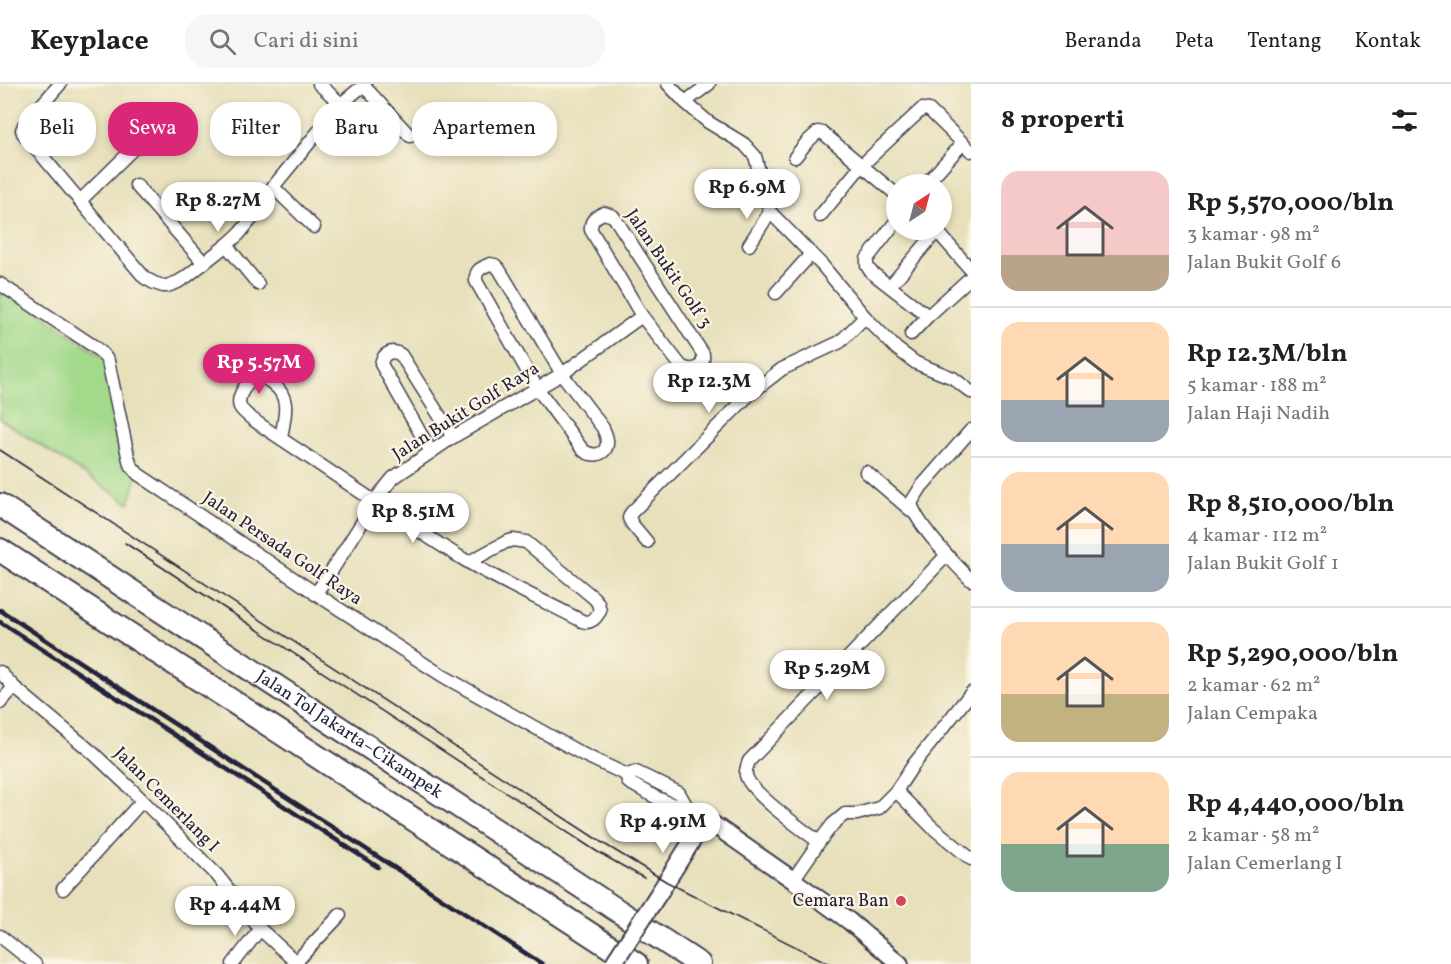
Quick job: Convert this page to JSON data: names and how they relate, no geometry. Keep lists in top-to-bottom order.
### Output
{
  "streets": {
    "highway": ["Jalan Tol Jakarta–Cikampek"],
    "street": [
      "Jalan Bukit Golf 3",
      "Jalan Bukit Golf Raya",
      "Jalan Persada Golf Raya",
      "Jalan Cemerlang I"
    ]
  },
  "crossings": [
    ["Jalan Bukit Golf 3", "Jalan Bukit Golf Raya"],
    ["Jalan Bukit Golf Raya", "Jalan Persada Golf Raya"]
  ],
  "places": ["Cemara Ban"],
  "north": "top right",
  "page": {
    "header": "Keyplace",
    "search": "Cari di sini",
    "nav": [
      "Beranda",
      "Peta",
      "Tentang",
      "Kontak"
    ],
    "heading": "8 properti",
    "chip": [
      "Beli",
      "Sewa",
      "Filter",
      "Baru",
      "Apartemen"
    ],
    "list": [
      {
        "name": "Rp 5,570,000/bln",
        "note": "3 kamar · 98 m² · Jalan Bukit Golf 6"
      },
      {
        "name": "Rp 12.3M/bln",
        "note": "5 kamar · 188 m² · Jalan Haji Nadih"
      },
      {
        "name": "Rp 8,510,000/bln",
        "note": "4 kamar · 112 m² · Jalan Bukit Golf 1"
      },
      {
        "name": "Rp 5,290,000/bln",
        "note": "2 kamar · 62 m² · Jalan Cempaka"
      },
      {
        "name": "Rp 4,440,000/bln",
        "note": "2 kamar · 58 m² · Jalan Cemerlang I"
      }
    ],
    "price": [
      "Rp 6.9M",
      "Rp 8.27M",
      "Rp 5.57M",
      "Rp 12.3M",
      "Rp 8.51M",
      "Rp 5.29M",
      "Rp 4.91M",
      "Rp 4.44M"
    ]
  }
}
